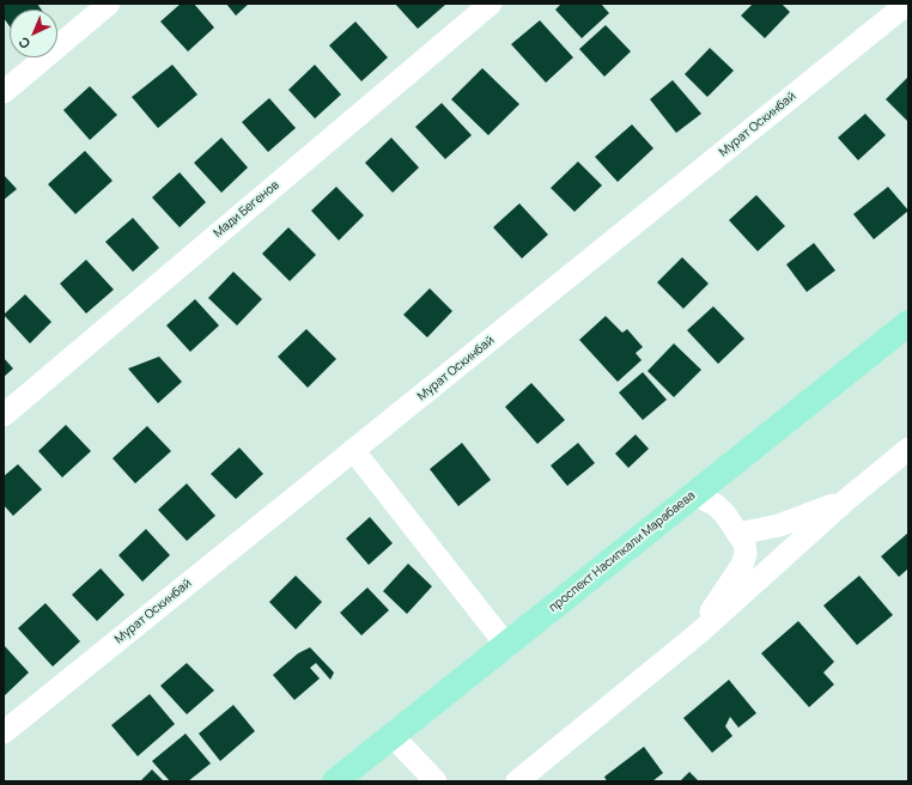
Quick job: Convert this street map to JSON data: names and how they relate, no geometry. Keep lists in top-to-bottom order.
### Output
{
  "streets": {
    "main road": ["проспект Насипкали Марабаева"],
    "street": ["Мурат Оскинбай", "Мади Бегенов"]
  },
  "north": "bottom left"
}
